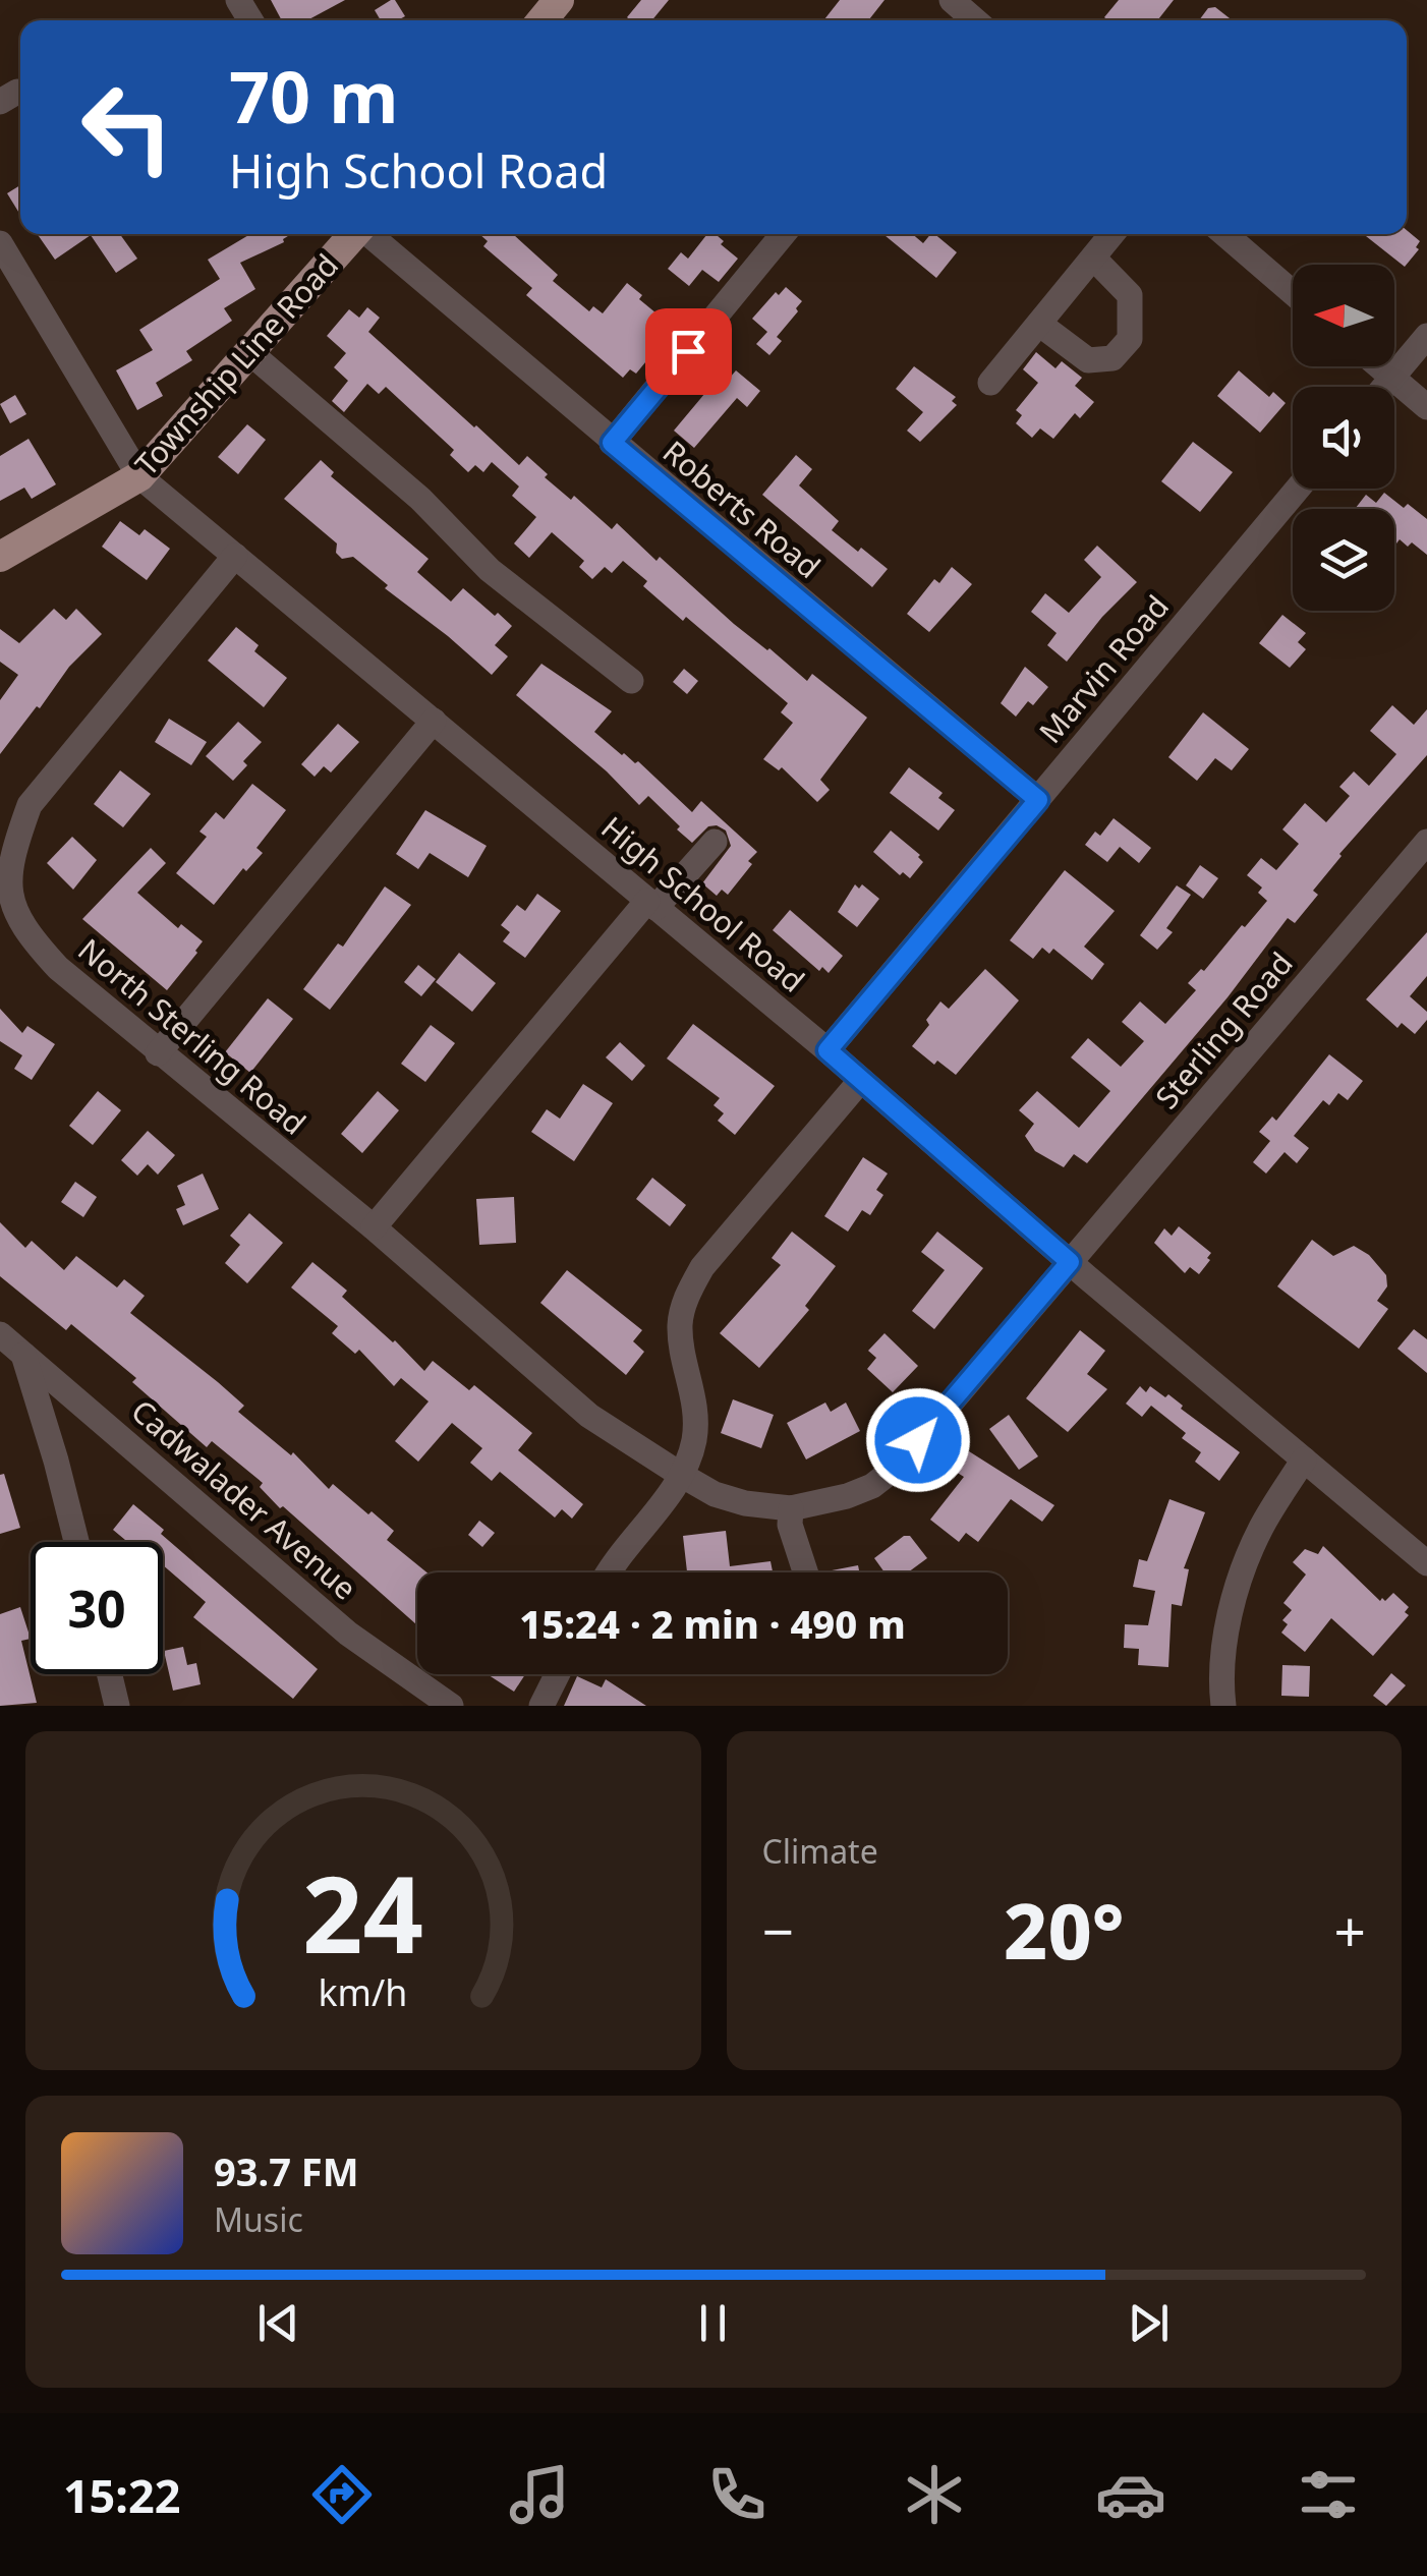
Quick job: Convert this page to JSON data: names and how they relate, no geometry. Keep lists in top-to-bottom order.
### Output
{
  "streets": {
    "main road": ["Township Line Road"],
    "street": [
      "Roberts Road",
      "Marvin Road",
      "High School Road",
      "Sterling Road",
      "North Sterling Road",
      "Cadwalader Avenue"
    ]
  },
  "crossings": [
    ["Township Line Road", "High School Road"],
    ["Roberts Road", "Marvin Road"],
    ["Marvin Road", "High School Road"],
    ["High School Road", "Sterling Road"],
    ["High School Road", "North Sterling Road"],
    ["Sterling Road", "North Sterling Road"]
  ],
  "north": "left",
  "page": {
    "turn": ["70 m", "High School Road"],
    "limit": "30",
    "trip": "15:24 · 2 min · 490 m",
    "tile": "Climate",
    "heat": ["−", "20°", "+"],
    "song": ["93.7 FM", "Music"],
    "tabs": "15:22",
    "gauge": ["24", "km/h"]
  }
}
